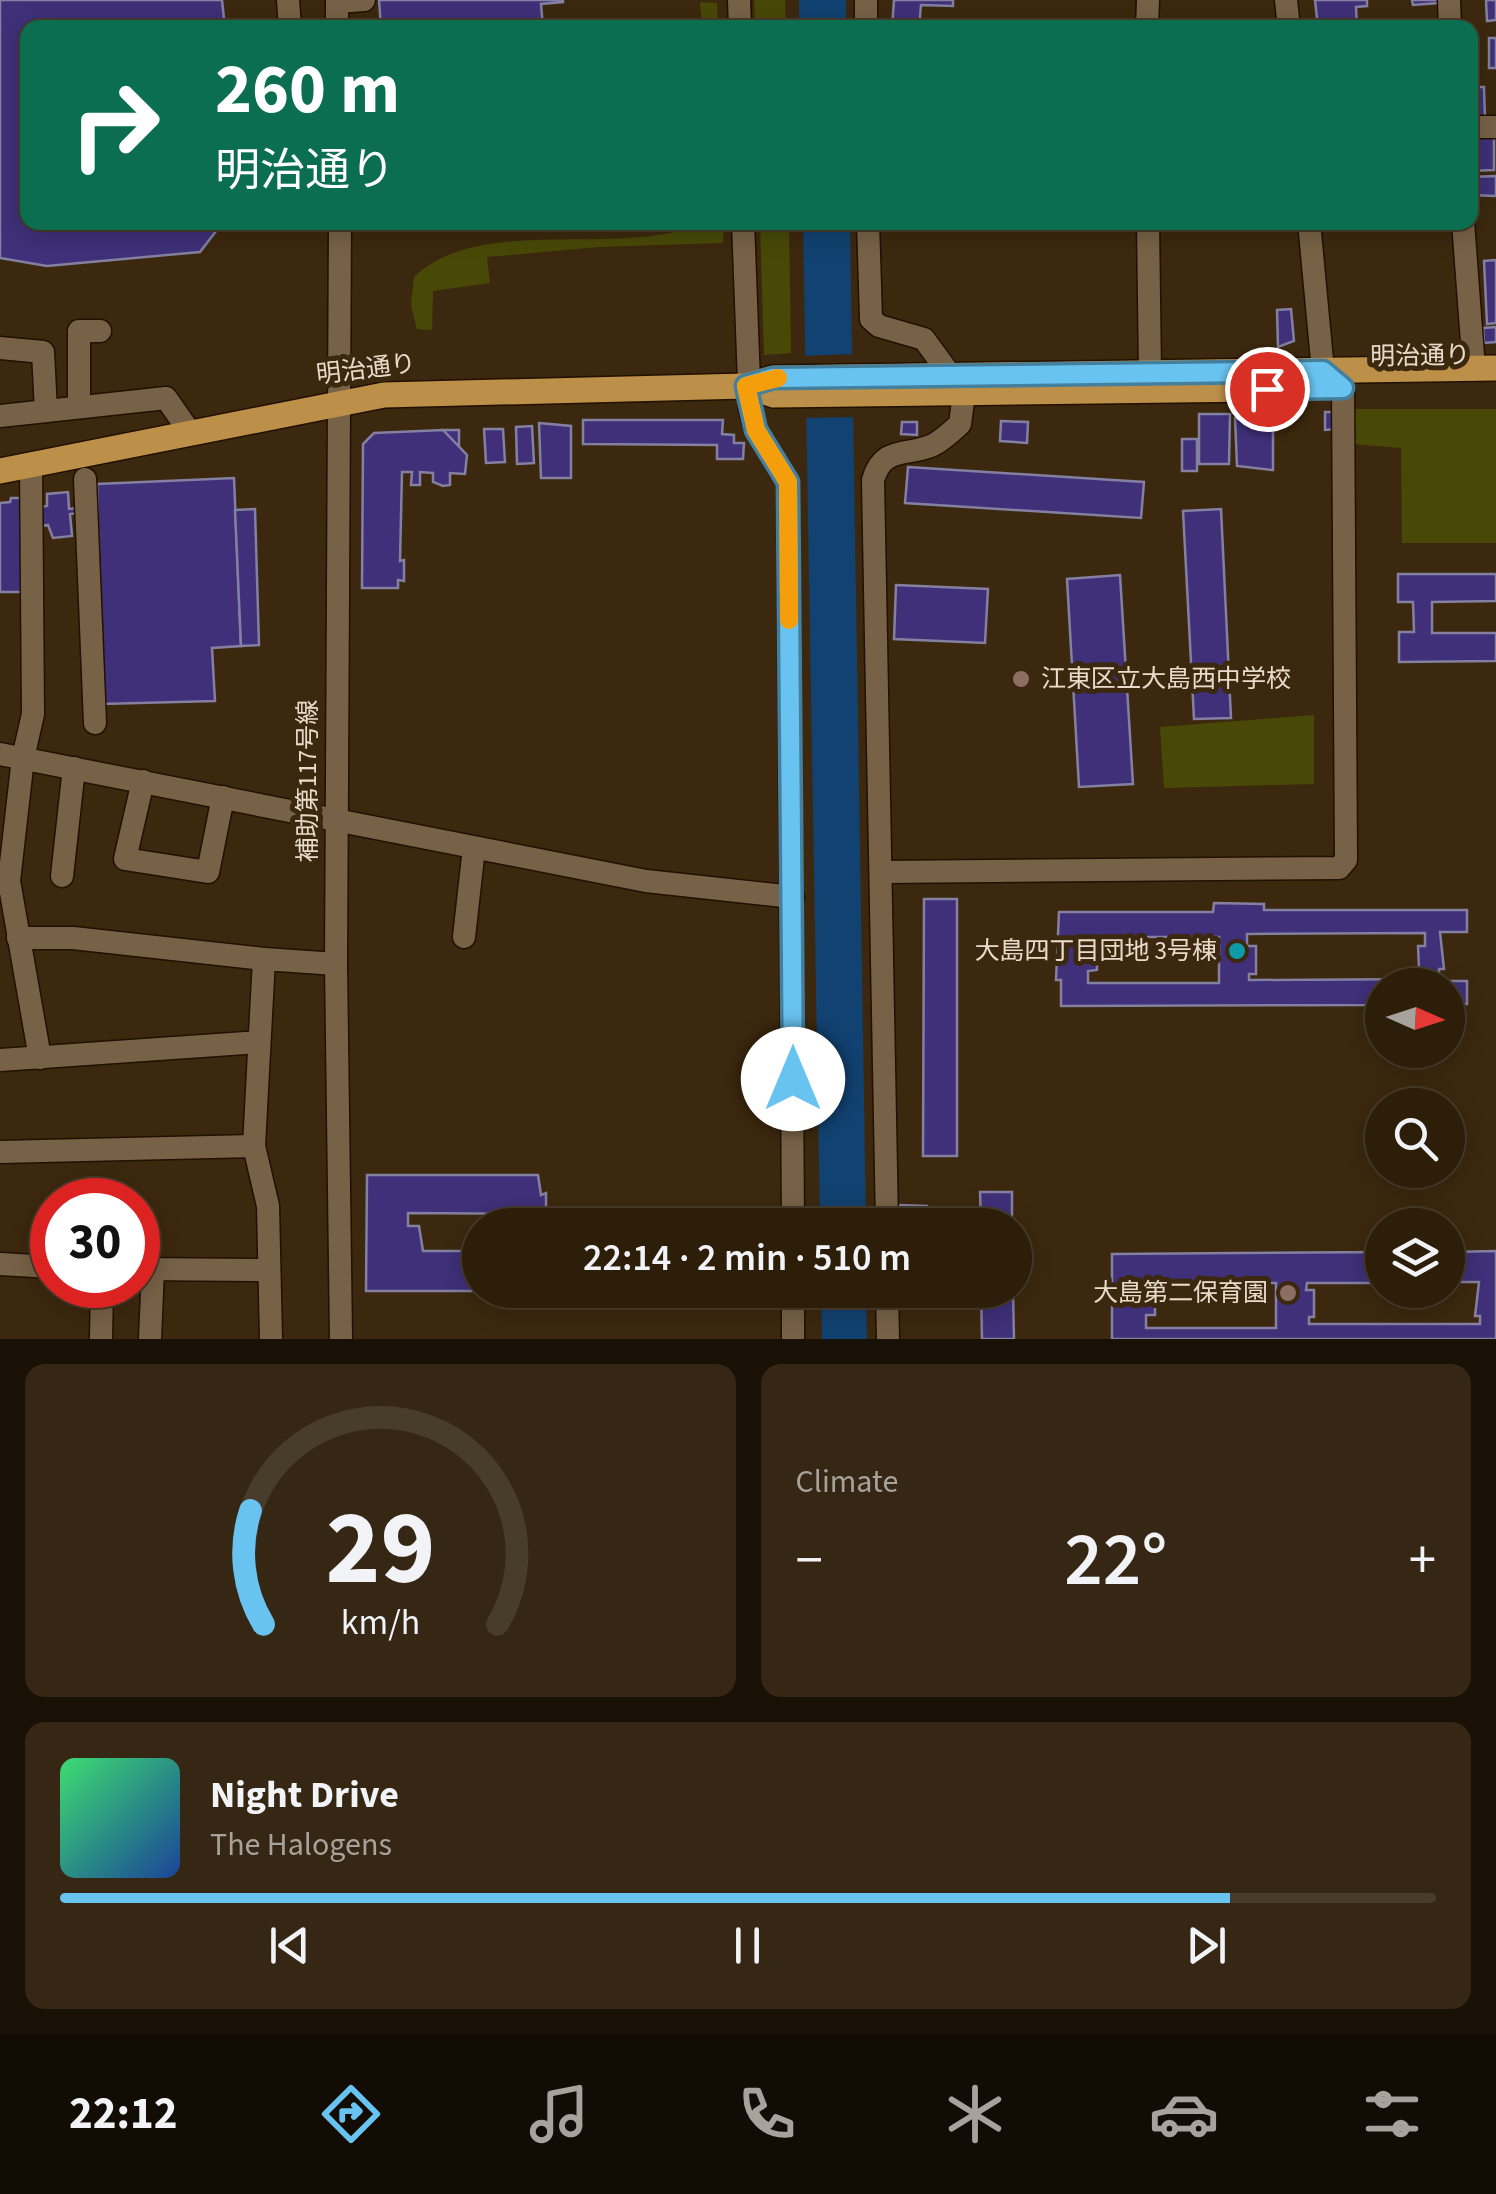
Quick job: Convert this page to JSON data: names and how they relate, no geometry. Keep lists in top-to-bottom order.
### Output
{
  "streets": {
    "main road": ["明治通り"],
    "street": ["補助第117号線"]
  },
  "crossings": [
    ["明治通り", "補助第117号線"]
  ],
  "places": ["江東区立大島西中学校", "大島四丁目団地 3号棟", "大島第二保育園"],
  "north": "right",
  "page": {
    "turn": ["260 m", "明治通り"],
    "limit": "30",
    "trip": "22:14 · 2 min · 510 m",
    "tile": "Climate",
    "heat": ["−", "22°", "+"],
    "song": ["Night Drive", "The Halogens"],
    "tabs": "22:12",
    "gauge": ["29", "km/h"]
  }
}
